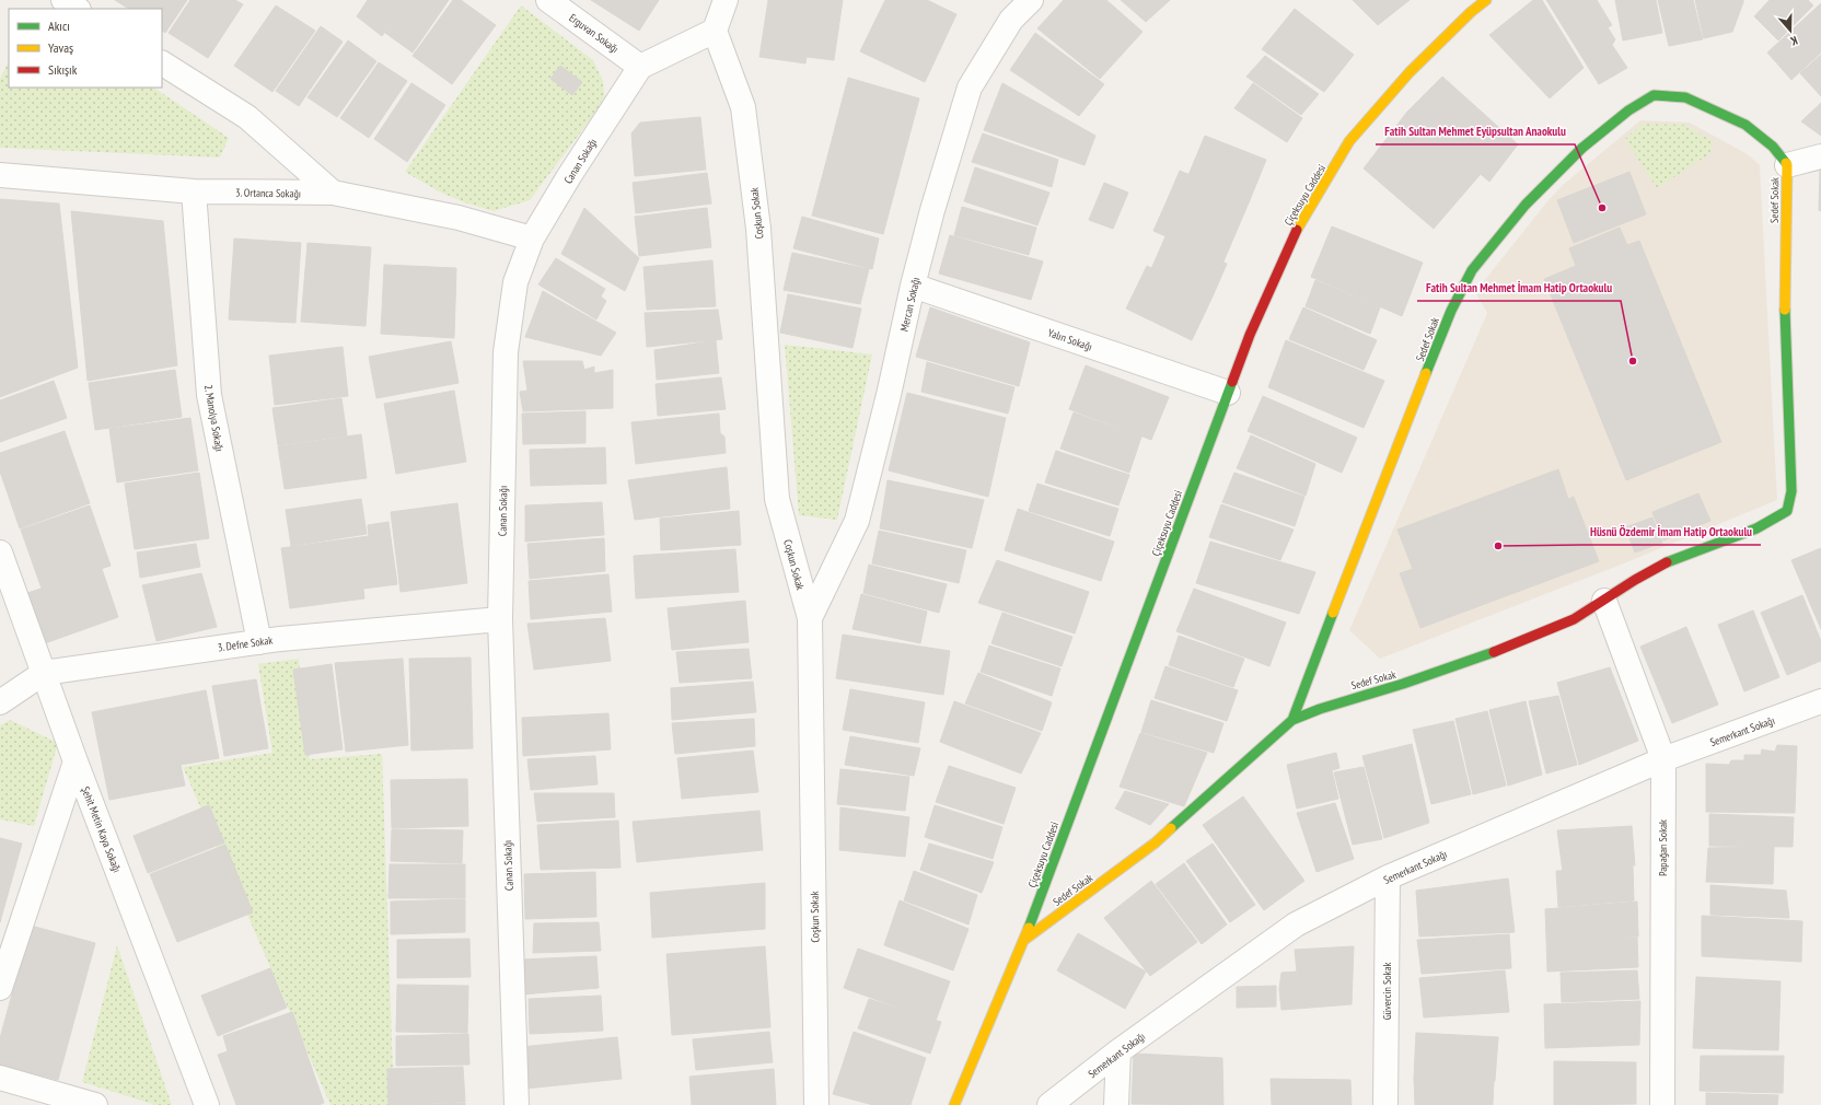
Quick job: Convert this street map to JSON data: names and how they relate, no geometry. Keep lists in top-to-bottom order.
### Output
{
  "streets": {
    "street": [
      "Erguvan Sokağı",
      "Canan Sokağı",
      "3. Ortanca Sokağı",
      "Çiçeksuyu Caddesi",
      "Sedef Sokak",
      "Coşkun Sokak",
      "Mercan Sokağı",
      "Yalın Sokağı",
      "2. Manolya Sokağı",
      "3. Defne Sokak",
      "Semerkant Sokağı",
      "Şehit Metin Kaya Sokağı",
      "Papağan Sokak",
      "Güvercin Sokak"
    ]
  },
  "crossings": [
    ["Erguvan Sokağı", "Canan Sokağı"],
    ["Canan Sokağı", "3. Ortanca Sokağı"],
    ["Canan Sokağı", "3. Defne Sokak"],
    ["3. Ortanca Sokağı", "2. Manolya Sokağı"],
    ["Çiçeksuyu Caddesi", "Sedef Sokak"],
    ["Çiçeksuyu Caddesi", "Yalın Sokağı"],
    ["Sedef Sokak", "Papağan Sokak"],
    ["Coşkun Sokak", "Mercan Sokağı"],
    ["Mercan Sokağı", "Yalın Sokağı"],
    ["2. Manolya Sokağı", "3. Defne Sokak"],
    ["3. Defne Sokak", "Şehit Metin Kaya Sokağı"],
    ["Semerkant Sokağı", "Papağan Sokak"],
    ["Semerkant Sokağı", "Güvercin Sokak"]
  ],
  "places": ["Fatih Sultan Mehmet Eyüpsultan Anaokulu", "Fatih Sultan Mehmet İmam Hatip Ortaokulu", "Hüsnü Özdemir İmam Hatip Ortaokulu"],
  "legend": ["Akıcı", "Yavaş", "Sıkışık"],
  "north": "bottom"
}
